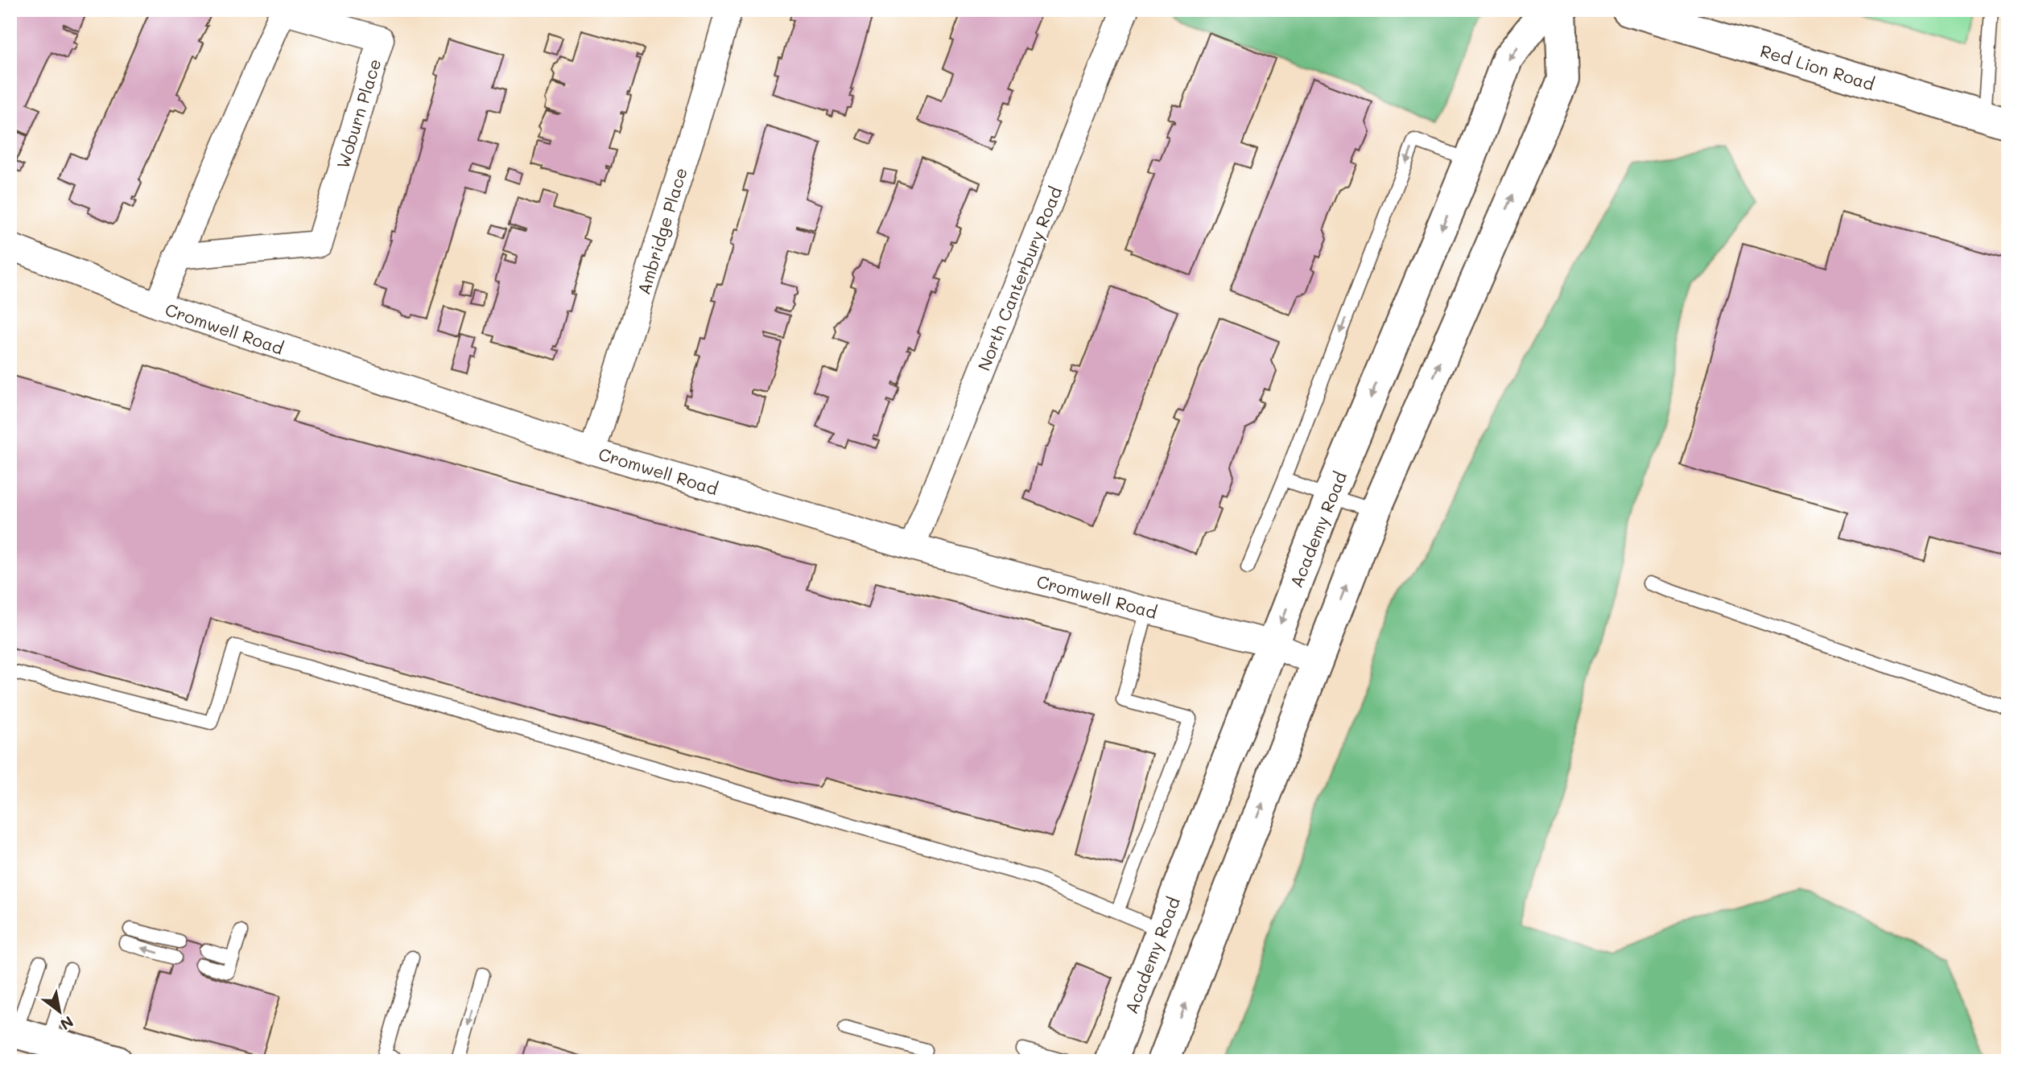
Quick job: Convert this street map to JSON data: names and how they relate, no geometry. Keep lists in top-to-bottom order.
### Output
{
  "streets": {
    "main road": ["Red Lion Road", "Academy Road"],
    "street": [
      "Woburn Place",
      "Ambridge Place",
      "North Canterbury Road",
      "Cromwell Road"
    ]
  },
  "crossings": [
    ["Woburn Place", "Cromwell Road"],
    ["Ambridge Place", "Cromwell Road"],
    ["North Canterbury Road", "Cromwell Road"],
    ["Cromwell Road", "Academy Road"]
  ],
  "north": "bottom right"
}
